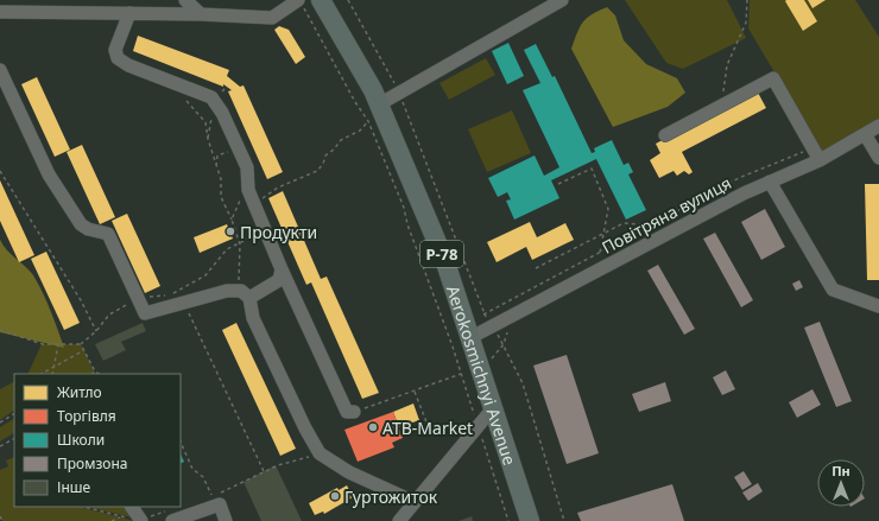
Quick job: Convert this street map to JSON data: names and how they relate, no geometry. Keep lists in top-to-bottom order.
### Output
{
  "streets": {
    "highway": ["Р-78", "Aerokosmichnyi Avenue"],
    "street": ["Повітряна вулиця"]
  },
  "crossings": [
    ["Повітряна вулиця", "Aerokosmichnyi Avenue"]
  ],
  "places": ["Продукти", "ATB-Market", "Гуртожиток"],
  "legend": [
    "Житло",
    "Торгівля",
    "Школи",
    "Промзона",
    "Інше"
  ],
  "north": "top"
}
